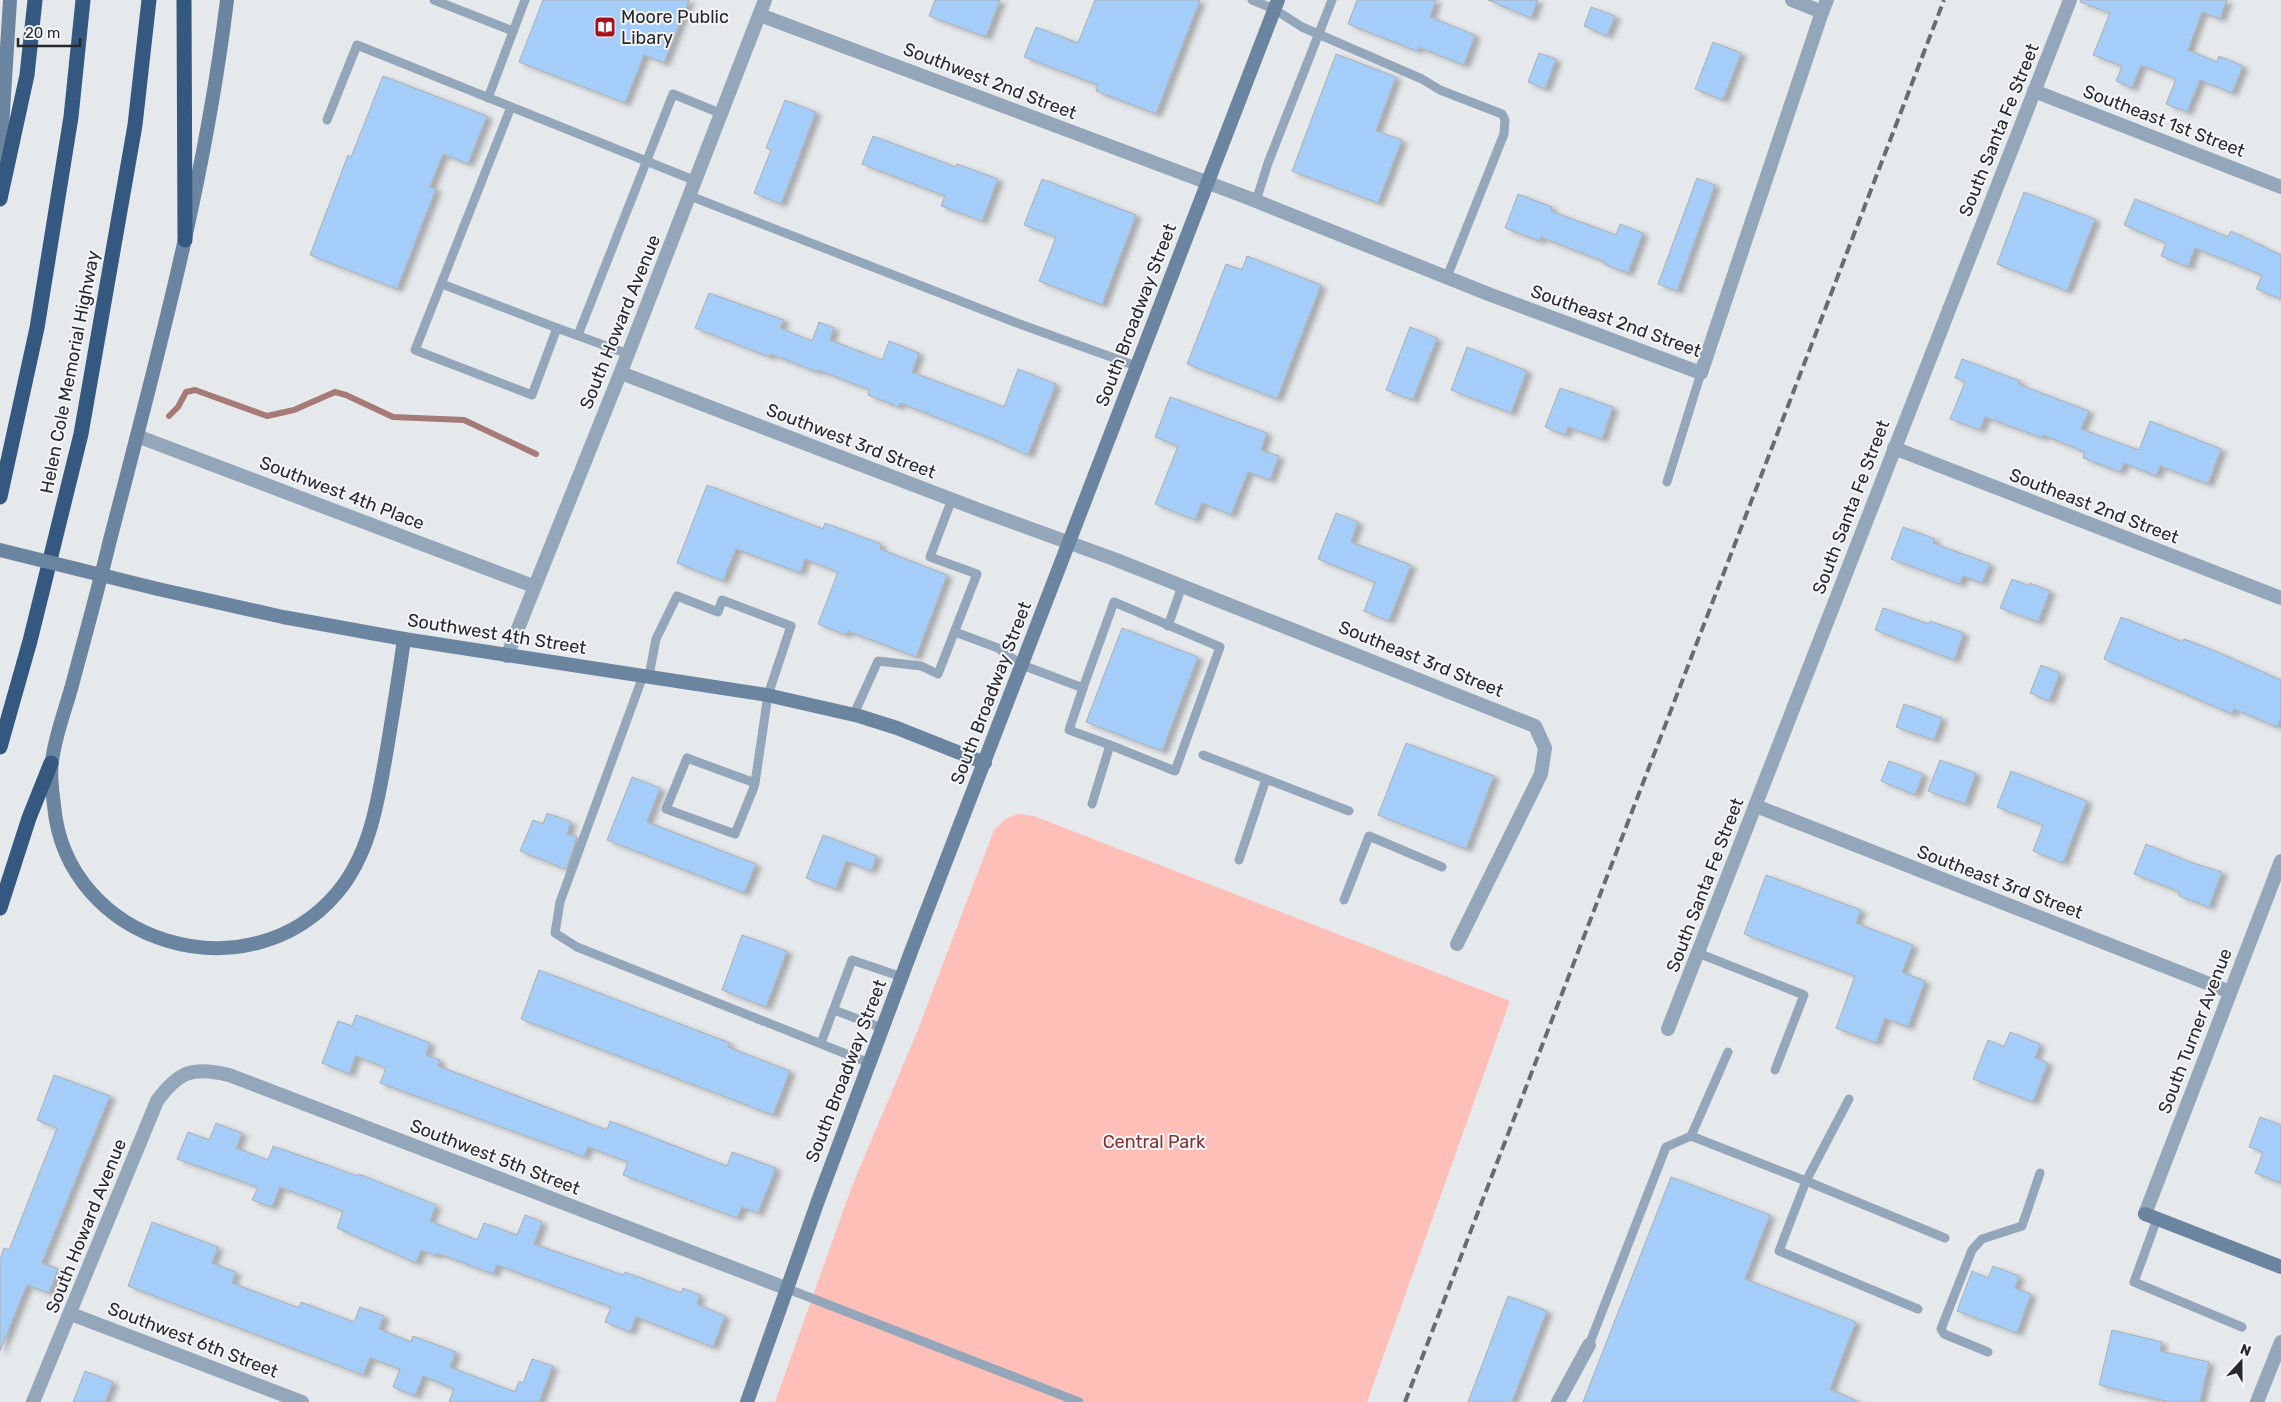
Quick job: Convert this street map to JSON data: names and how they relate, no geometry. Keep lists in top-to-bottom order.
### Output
{
  "streets": {
    "highway": ["Helen Cole Memorial Highway"],
    "main road": ["South Broadway Street", "Southwest 4th Street"],
    "street": [
      "Southwest 2nd Street",
      "Southeast 1st Street",
      "South Santa Fe Street",
      "Southeast 2nd Street",
      "South Howard Avenue",
      "Southwest 3rd Street",
      "Southwest 4th Place",
      "Southeast 3rd Street",
      "South Turner Avenue",
      "Southwest 5th Street",
      "Southwest 6th Street"
    ]
  },
  "crossings": [
    ["Southwest 2nd Street", "South Broadway Street"],
    ["Southwest 2nd Street", "Southeast 2nd Street"],
    ["Southwest 2nd Street", "South Howard Avenue"],
    ["Southeast 1st Street", "South Santa Fe Street"],
    ["South Santa Fe Street", "Southeast 2nd Street"],
    ["South Santa Fe Street", "Southeast 3rd Street"],
    ["South Broadway Street", "Southeast 2nd Street"],
    ["South Broadway Street", "Southwest 3rd Street"],
    ["South Broadway Street", "Southwest 4th Street"],
    ["South Broadway Street", "Southeast 3rd Street"],
    ["South Broadway Street", "Southwest 5th Street"],
    ["South Howard Avenue", "Southwest 3rd Street"],
    ["South Howard Avenue", "Southwest 4th Place"],
    ["South Howard Avenue", "Southwest 4th Street"],
    ["South Howard Avenue", "Southwest 5th Street"],
    ["South Howard Avenue", "Southwest 6th Street"],
    ["Southwest 3rd Street", "Southeast 3rd Street"],
    ["Southeast 3rd Street", "South Turner Avenue"]
  ],
  "parks": ["Central Park"],
  "places": {
    "library": ["Moore Public Libary"]
  },
  "scale_bar": "20 m",
  "north": "top"
}
